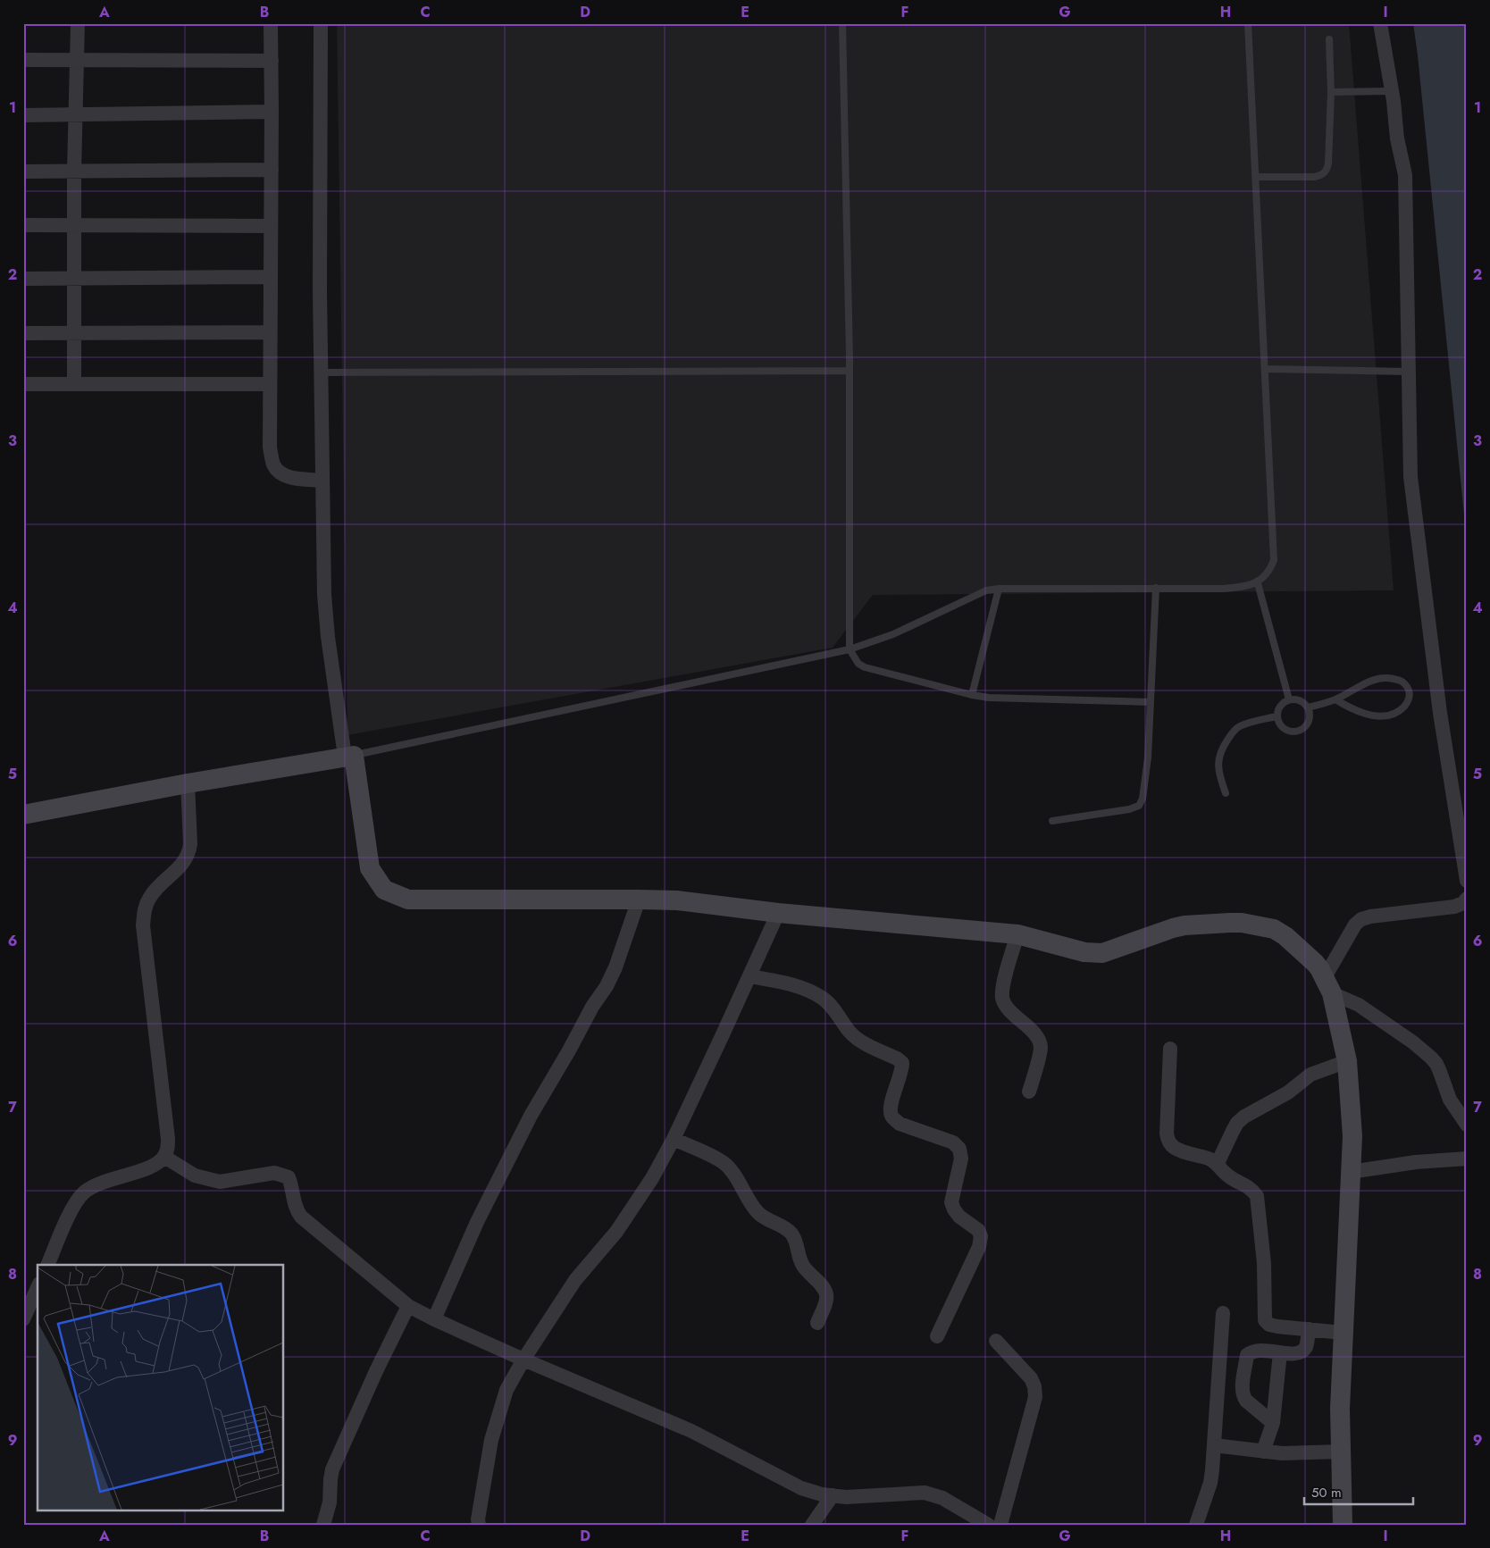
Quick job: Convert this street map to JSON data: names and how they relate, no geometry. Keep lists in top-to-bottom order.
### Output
{
  "scale_bar": "50 m",
  "grid": {
    "columns": [
      "A",
      "B",
      "C",
      "D",
      "E",
      "F",
      "G",
      "H",
      "I"
    ],
    "rows": [
      "1",
      "2",
      "3",
      "4",
      "5",
      "6",
      "7",
      "8",
      "9"
    ]
  }
}
